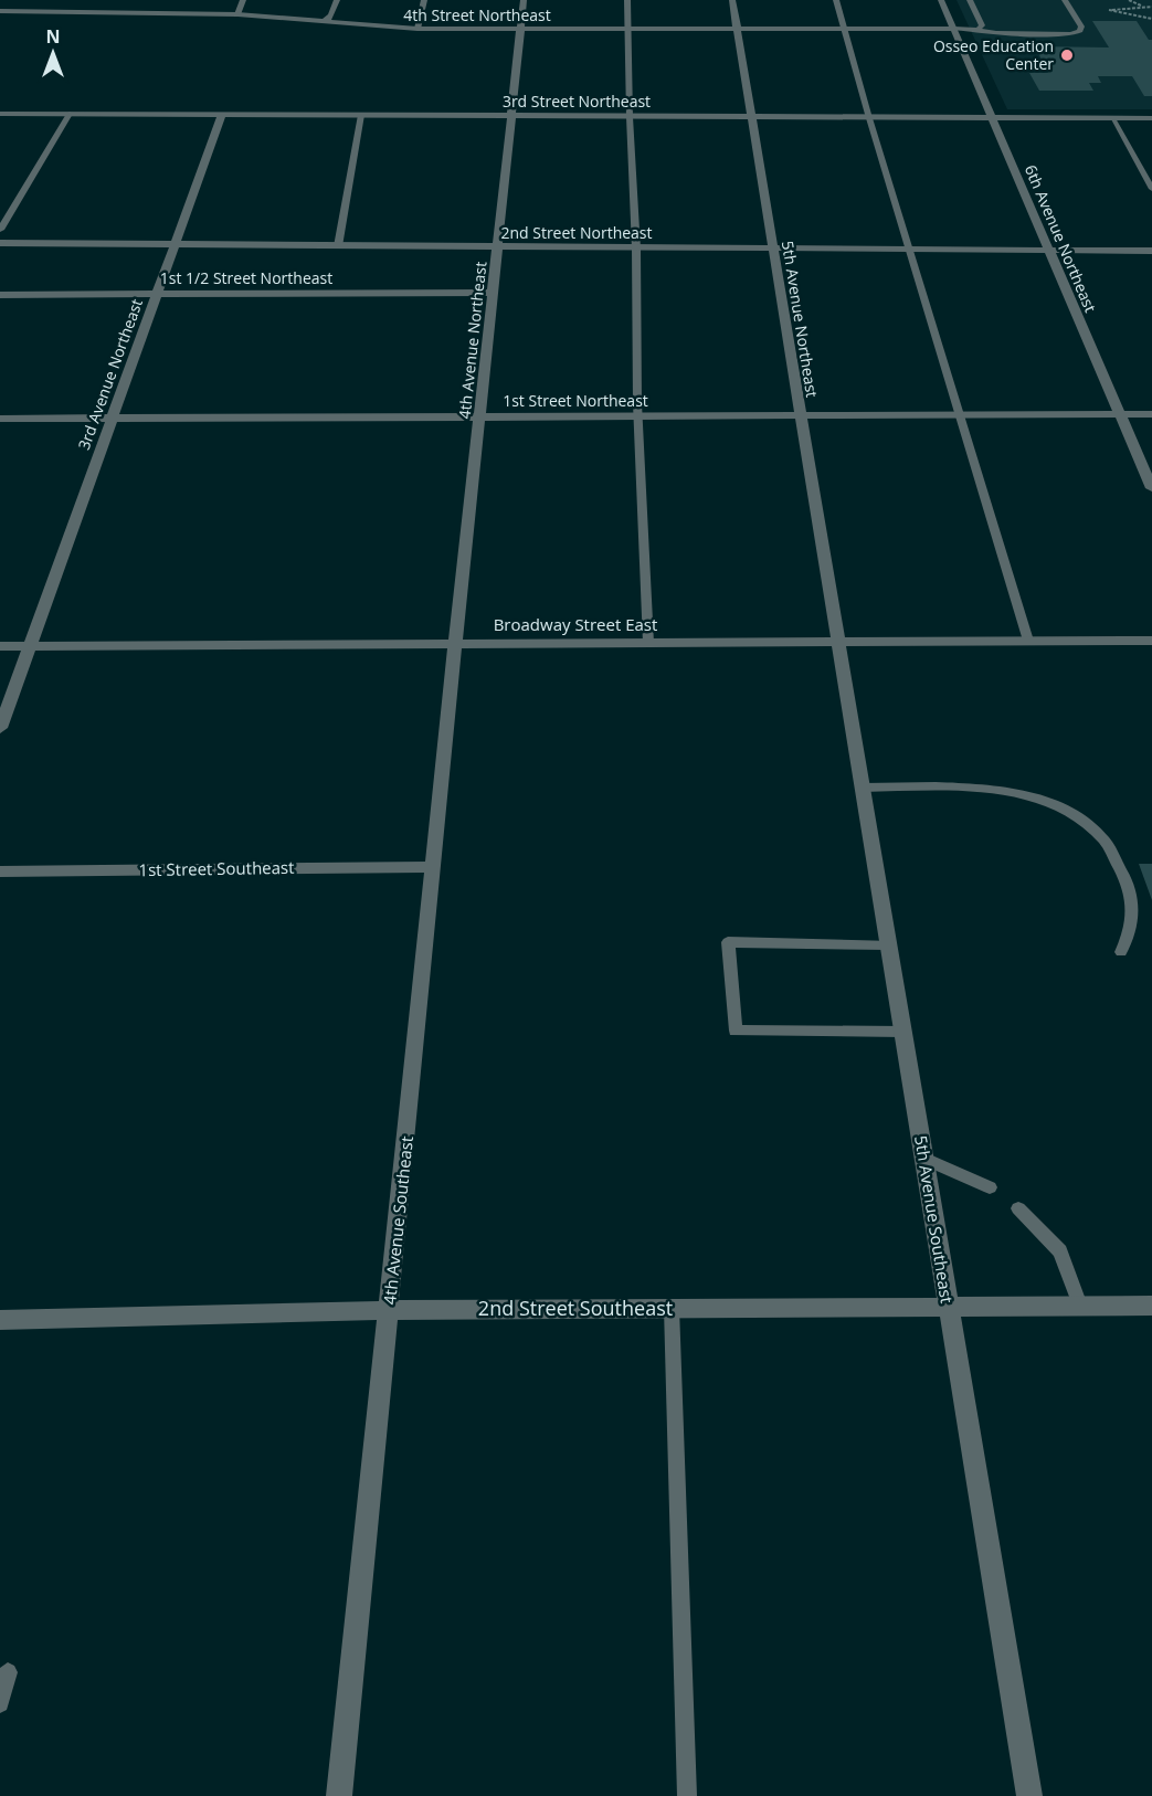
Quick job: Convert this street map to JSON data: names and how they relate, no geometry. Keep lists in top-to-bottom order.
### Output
{
  "streets": {
    "street": [
      "4th Street Northeast",
      "3rd Street Northeast",
      "2nd Street Northeast",
      "6th Avenue Northeast",
      "1st 1/2 Street Northeast",
      "5th Avenue Northeast",
      "4th Avenue Northeast",
      "3rd Avenue Northeast",
      "1st Street Northeast",
      "Broadway Street East",
      "1st Street Southeast",
      "5th Avenue Southeast",
      "4th Avenue Southeast",
      "2nd Street Southeast"
    ]
  },
  "crossings": [
    ["4th Street Northeast", "6th Avenue Northeast"],
    ["4th Street Northeast", "5th Avenue Northeast"],
    ["4th Street Northeast", "4th Avenue Northeast"],
    ["3rd Street Northeast", "6th Avenue Northeast"],
    ["3rd Street Northeast", "5th Avenue Northeast"],
    ["3rd Street Northeast", "4th Avenue Northeast"],
    ["3rd Street Northeast", "3rd Avenue Northeast"],
    ["2nd Street Northeast", "6th Avenue Northeast"],
    ["2nd Street Northeast", "5th Avenue Northeast"],
    ["2nd Street Northeast", "4th Avenue Northeast"],
    ["2nd Street Northeast", "3rd Avenue Northeast"],
    ["6th Avenue Northeast", "1st Street Northeast"],
    ["1st 1/2 Street Northeast", "4th Avenue Northeast"],
    ["1st 1/2 Street Northeast", "3rd Avenue Northeast"],
    ["5th Avenue Northeast", "1st Street Northeast"],
    ["5th Avenue Northeast", "Broadway Street East"],
    ["5th Avenue Northeast", "5th Avenue Southeast"],
    ["4th Avenue Northeast", "1st Street Northeast"],
    ["4th Avenue Northeast", "Broadway Street East"],
    ["4th Avenue Northeast", "4th Avenue Southeast"],
    ["3rd Avenue Northeast", "1st Street Northeast"],
    ["3rd Avenue Northeast", "Broadway Street East"],
    ["Broadway Street East", "5th Avenue Southeast"],
    ["Broadway Street East", "4th Avenue Southeast"],
    ["1st Street Southeast", "4th Avenue Southeast"],
    ["5th Avenue Southeast", "2nd Street Southeast"],
    ["4th Avenue Southeast", "2nd Street Southeast"]
  ],
  "places": ["Osseo Education Center"],
  "north": "top"
}
